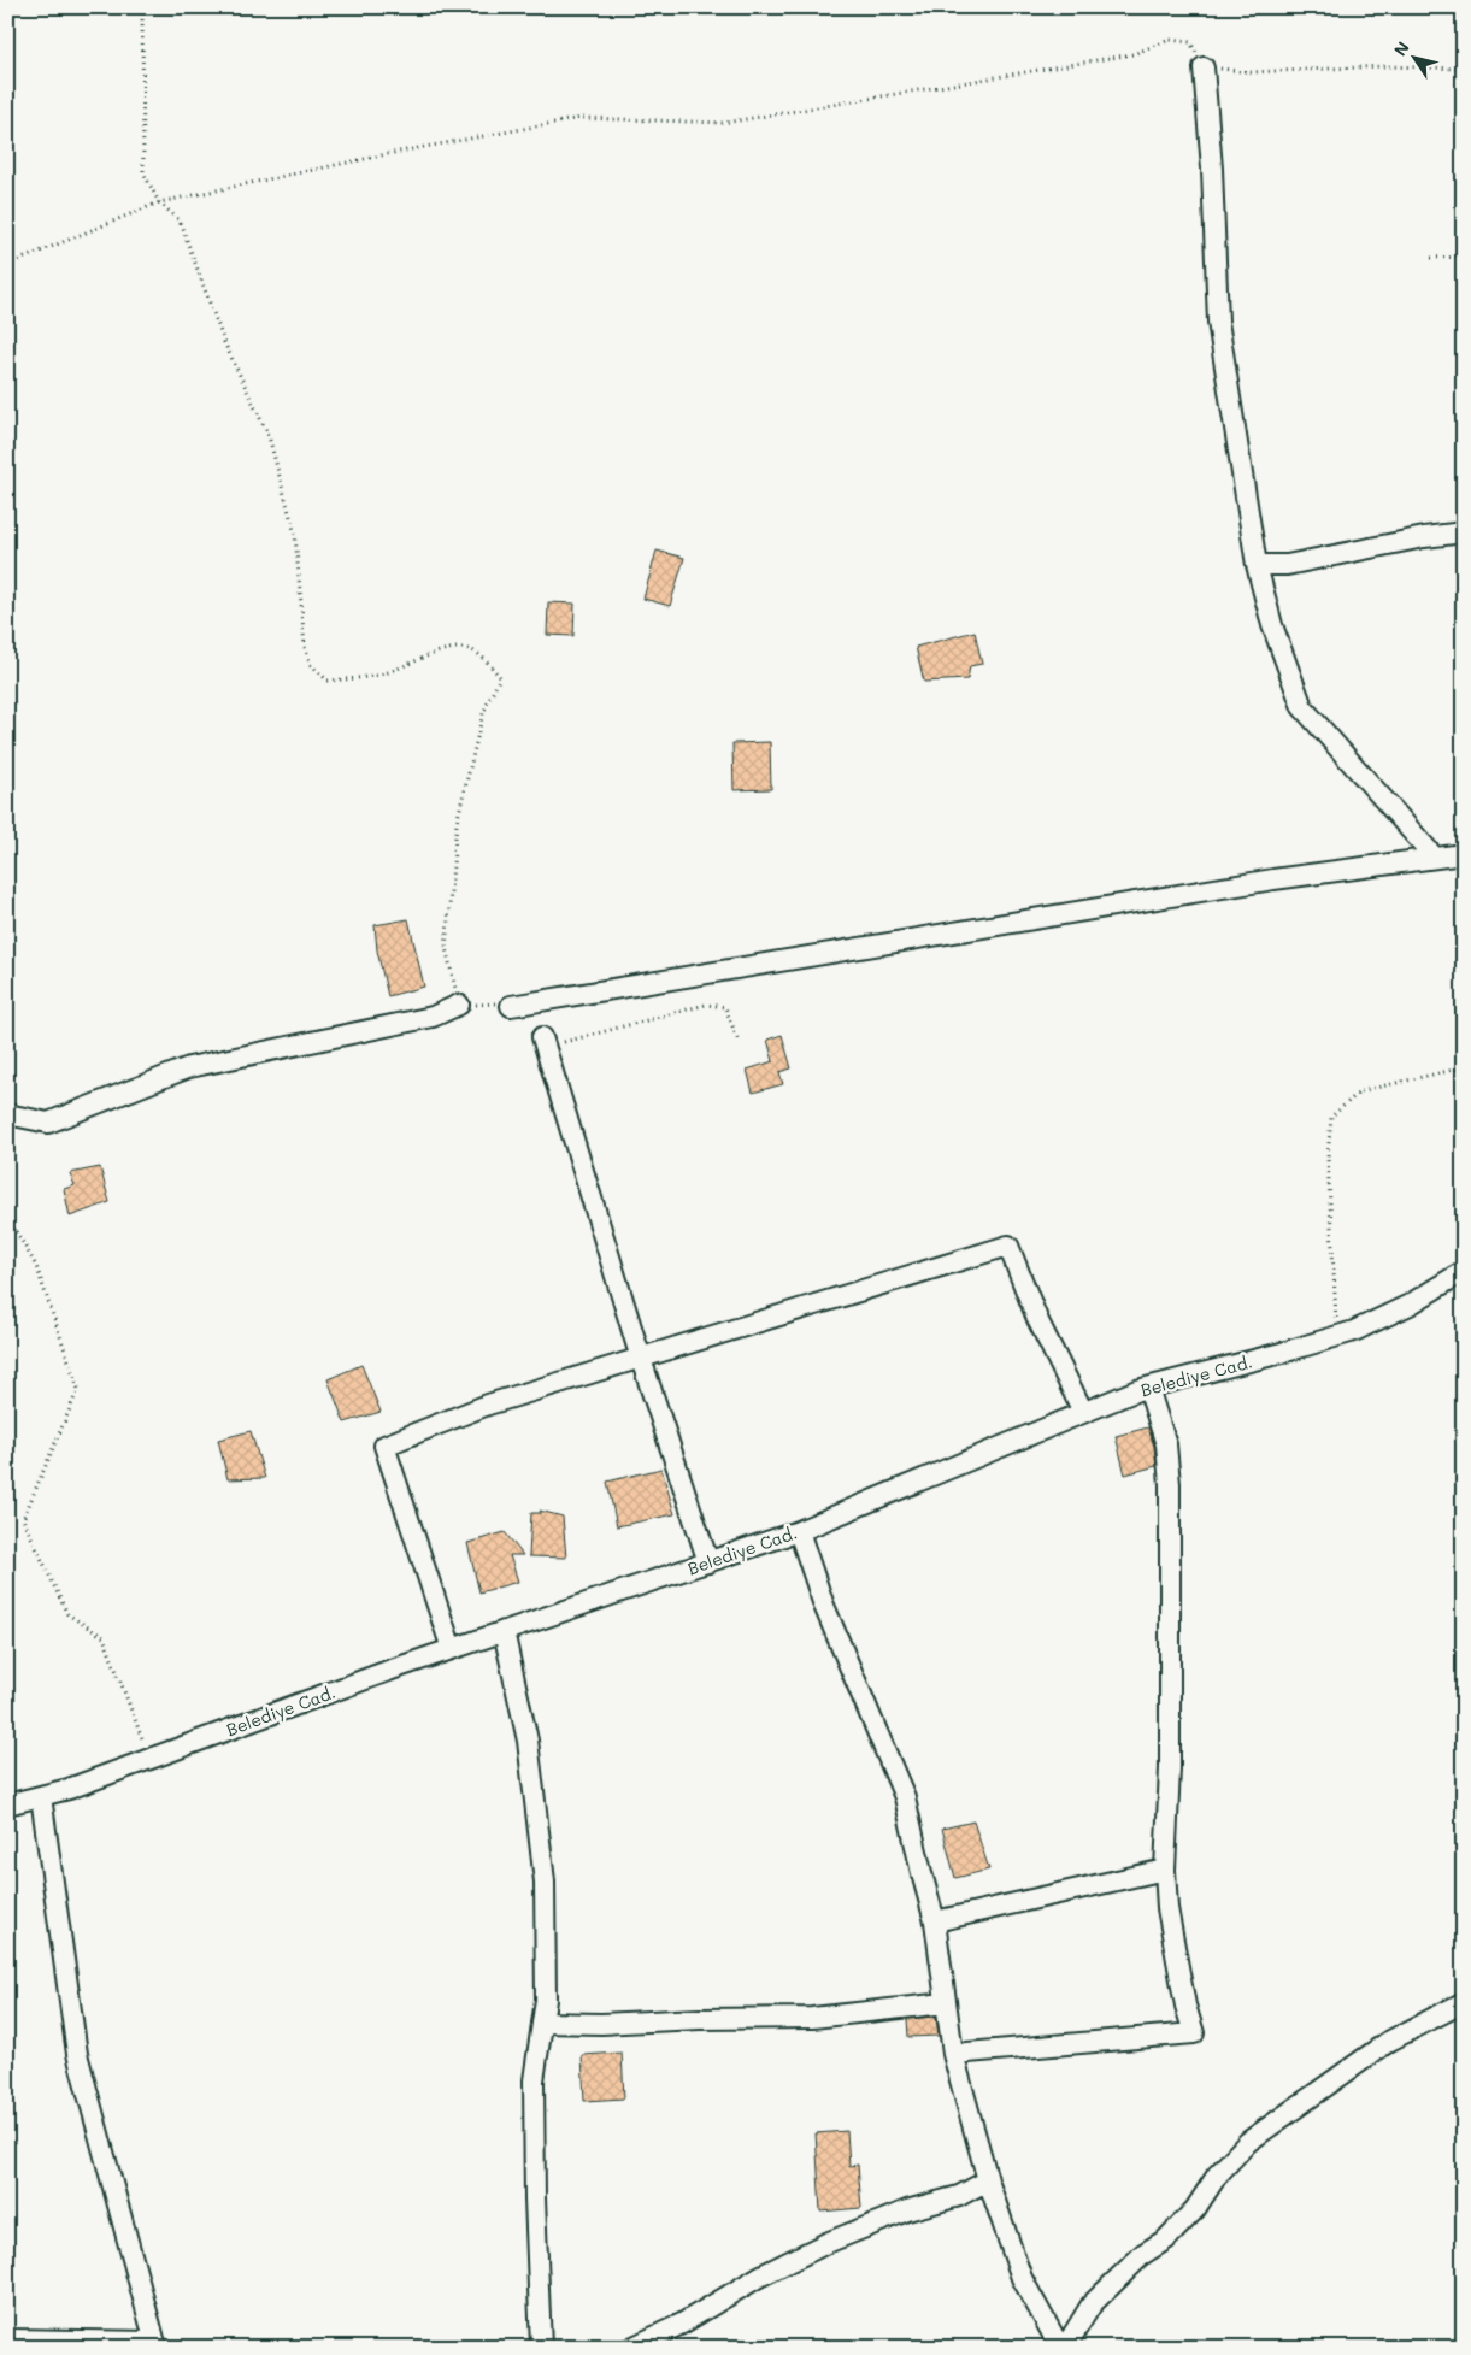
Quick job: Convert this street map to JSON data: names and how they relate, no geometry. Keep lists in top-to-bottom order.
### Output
{
  "streets": {
    "street": ["Belediye Cad."]
  },
  "north": "top left"
}
